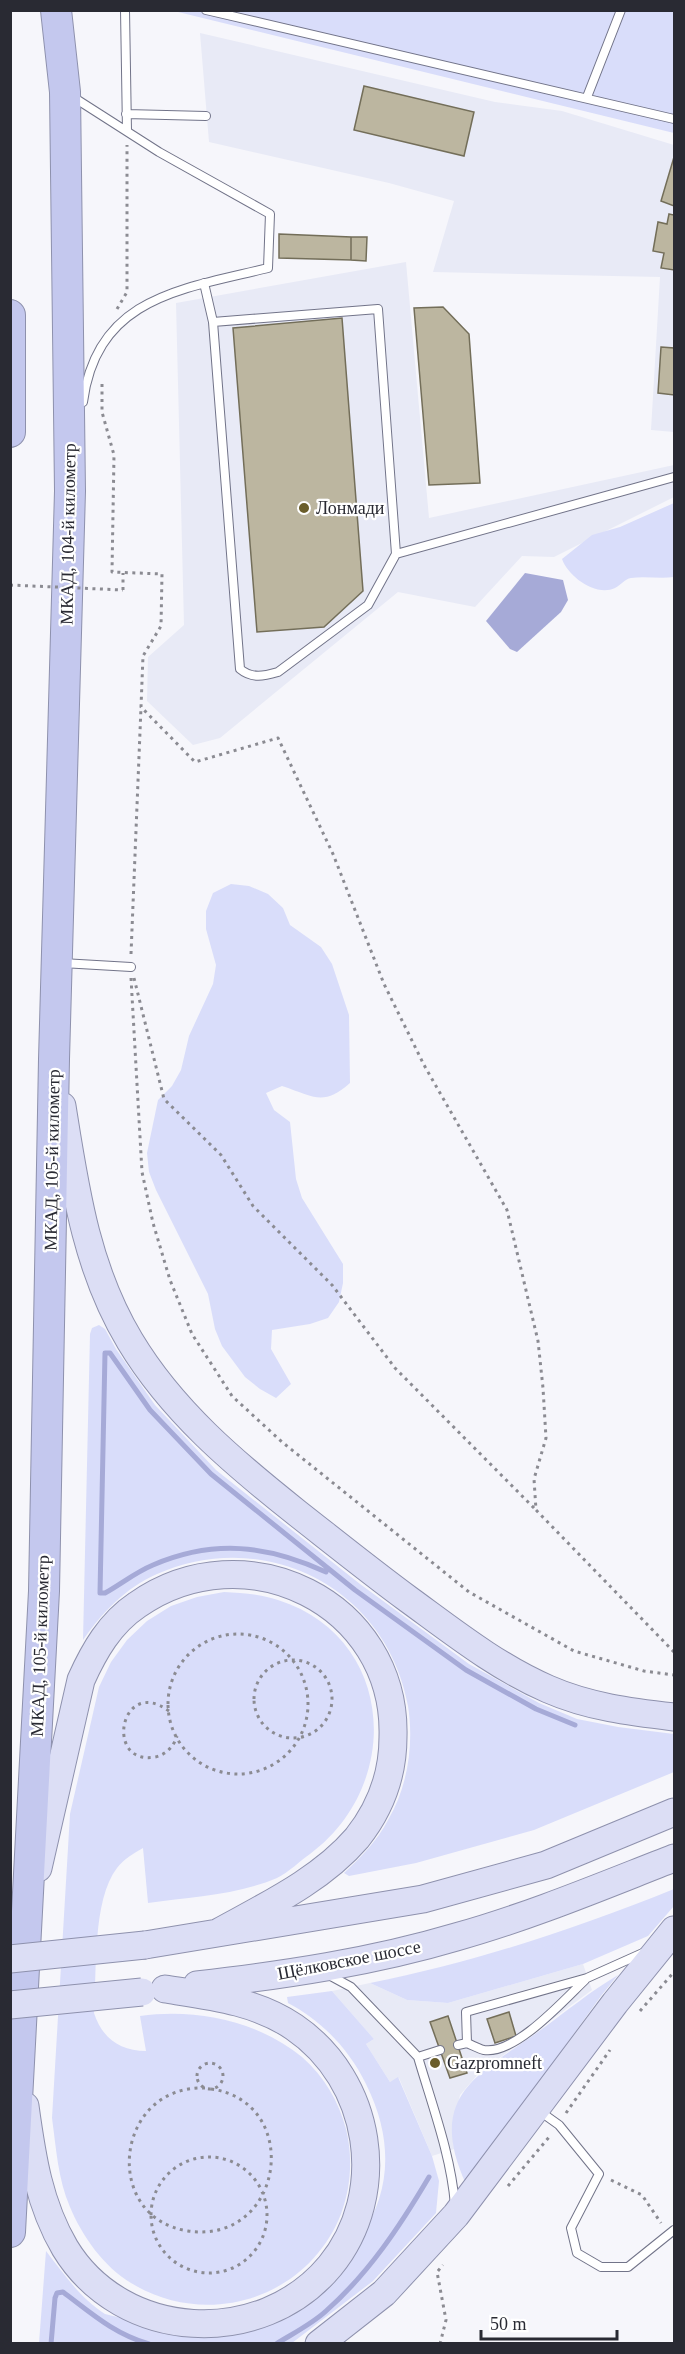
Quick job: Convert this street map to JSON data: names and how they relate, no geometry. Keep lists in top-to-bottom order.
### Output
{
  "streets": {
    "highway": ["МКАД, 104-й километр", "МКАД, 105-й километр"],
    "main road": ["Щёлковское шоссе"]
  },
  "crossings": [
    ["МКАД, 104-й километр", "МКАД, 105-й километр"]
  ],
  "places": ["Лонмади", "Gazpromneft"],
  "scale_bar": "50 m"
}
